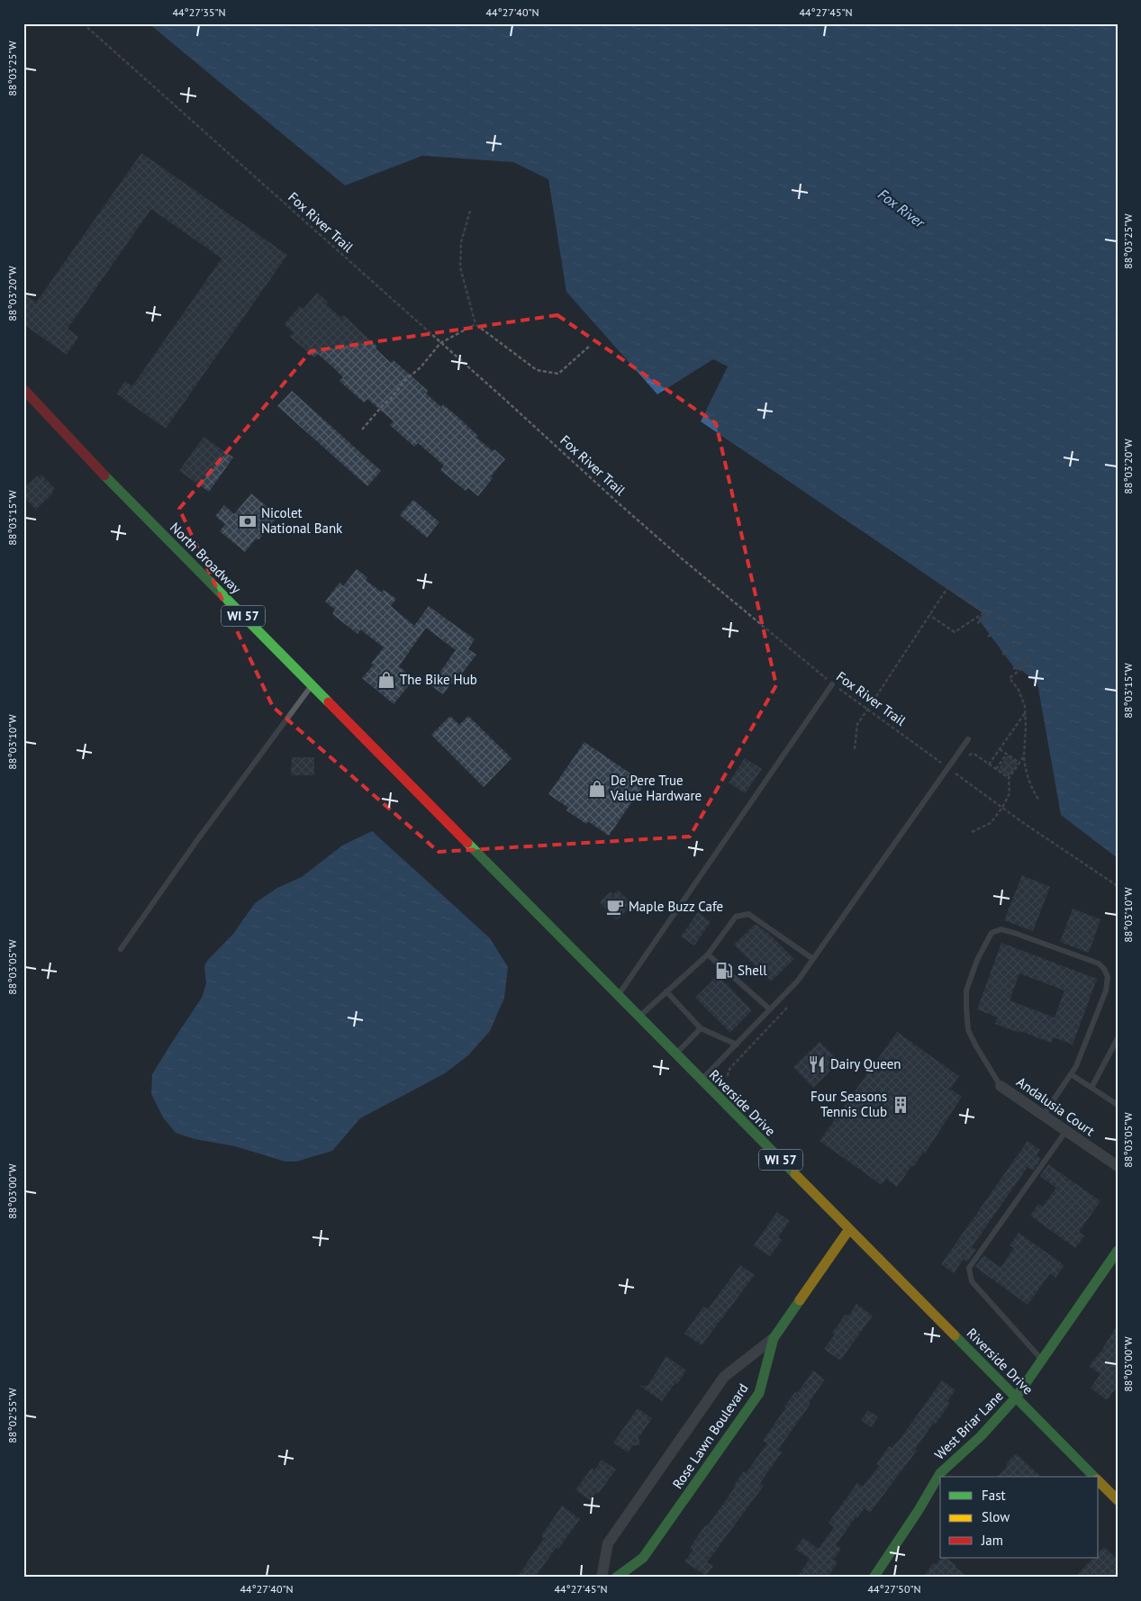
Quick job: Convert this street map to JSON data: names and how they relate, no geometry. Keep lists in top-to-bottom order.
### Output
{
  "streets": {
    "main road": [
      "North Broadway",
      "WI 57",
      "Riverside Drive",
      "West Briar Lane",
      "Rose Lawn Boulevard"
    ],
    "street": ["Andalusia Court"],
    "path": ["Fox River Trail"]
  },
  "crossings": [
    ["North Broadway", "Riverside Drive"],
    ["Riverside Drive", "West Briar Lane"],
    ["Riverside Drive", "Rose Lawn Boulevard"]
  ],
  "water": ["Fox River"],
  "places": {
    "bank": ["Nicolet National Bank"],
    "shop": ["The Bike Hub", "De Pere True Value Hardware"],
    "cafe": ["Maple Buzz Cafe"],
    "fuel station": ["Shell"],
    "restaurant": ["Dairy Queen"],
    "building": ["Four Seasons Tennis Club"]
  },
  "legend": ["Fast", "Slow", "Jam"],
  "coordinates": [
    "44°27'35\"N",
    "44°27'40\"N",
    "44°27'45\"N",
    "88°03'25\"W",
    "88°03'20\"W",
    "88°03'15\"W",
    "88°03'10\"W",
    "88°03'05\"W",
    "88°03'00\"W",
    "88°02'55\"W",
    "44°27'50\"N"
  ]
}
